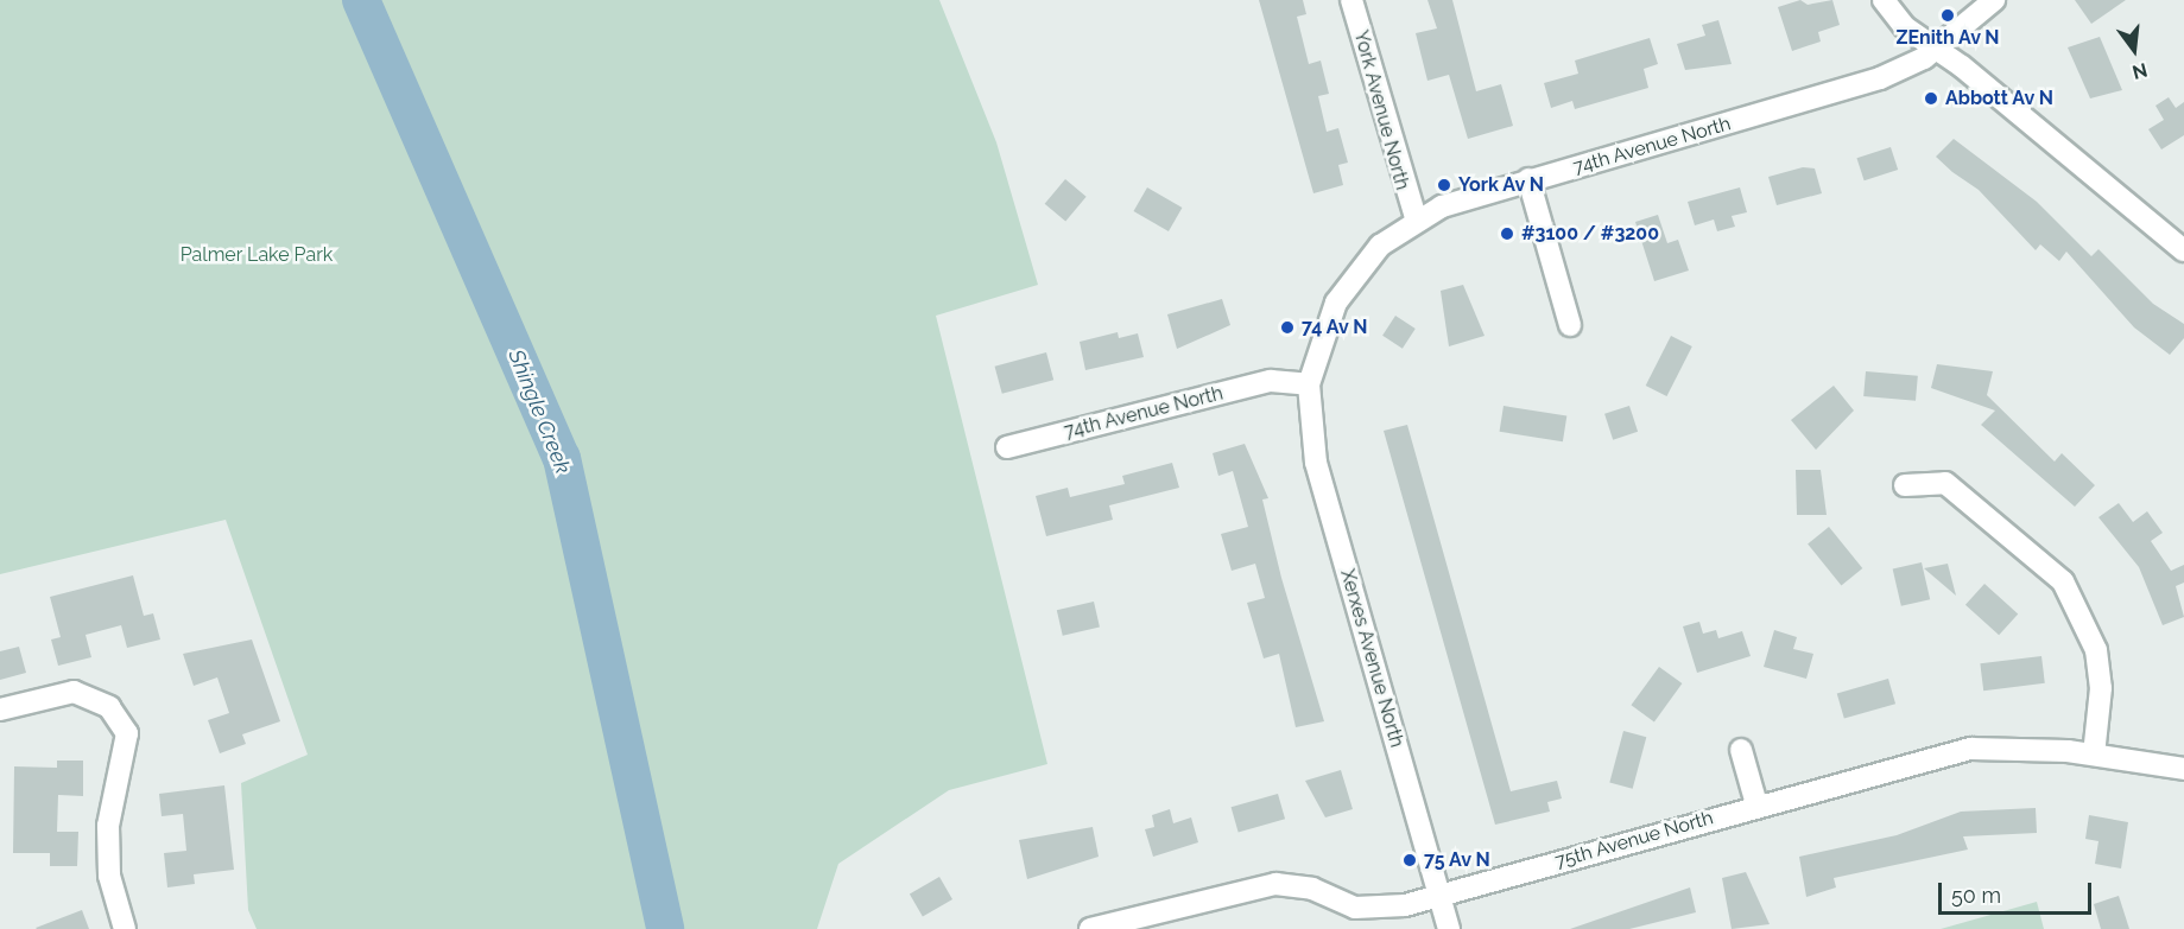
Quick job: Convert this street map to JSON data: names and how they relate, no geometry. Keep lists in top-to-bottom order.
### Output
{
  "streets": {
    "street": [
      "York Avenue North",
      "74th Avenue North",
      "Xerxes Avenue North",
      "75th Avenue North"
    ]
  },
  "crossings": [
    ["York Avenue North", "74th Avenue North"],
    ["74th Avenue North", "Xerxes Avenue North"],
    ["Xerxes Avenue North", "75th Avenue North"]
  ],
  "water": ["Shingle Creek"],
  "parks": ["Palmer Lake Park"],
  "places": [
    "ZEnith Av N",
    "Abbott Av N",
    "York Av N",
    "#3100 / #3200",
    "74 Av N",
    "75 Av N"
  ],
  "scale_bar": "50 m",
  "north": "bottom"
}
